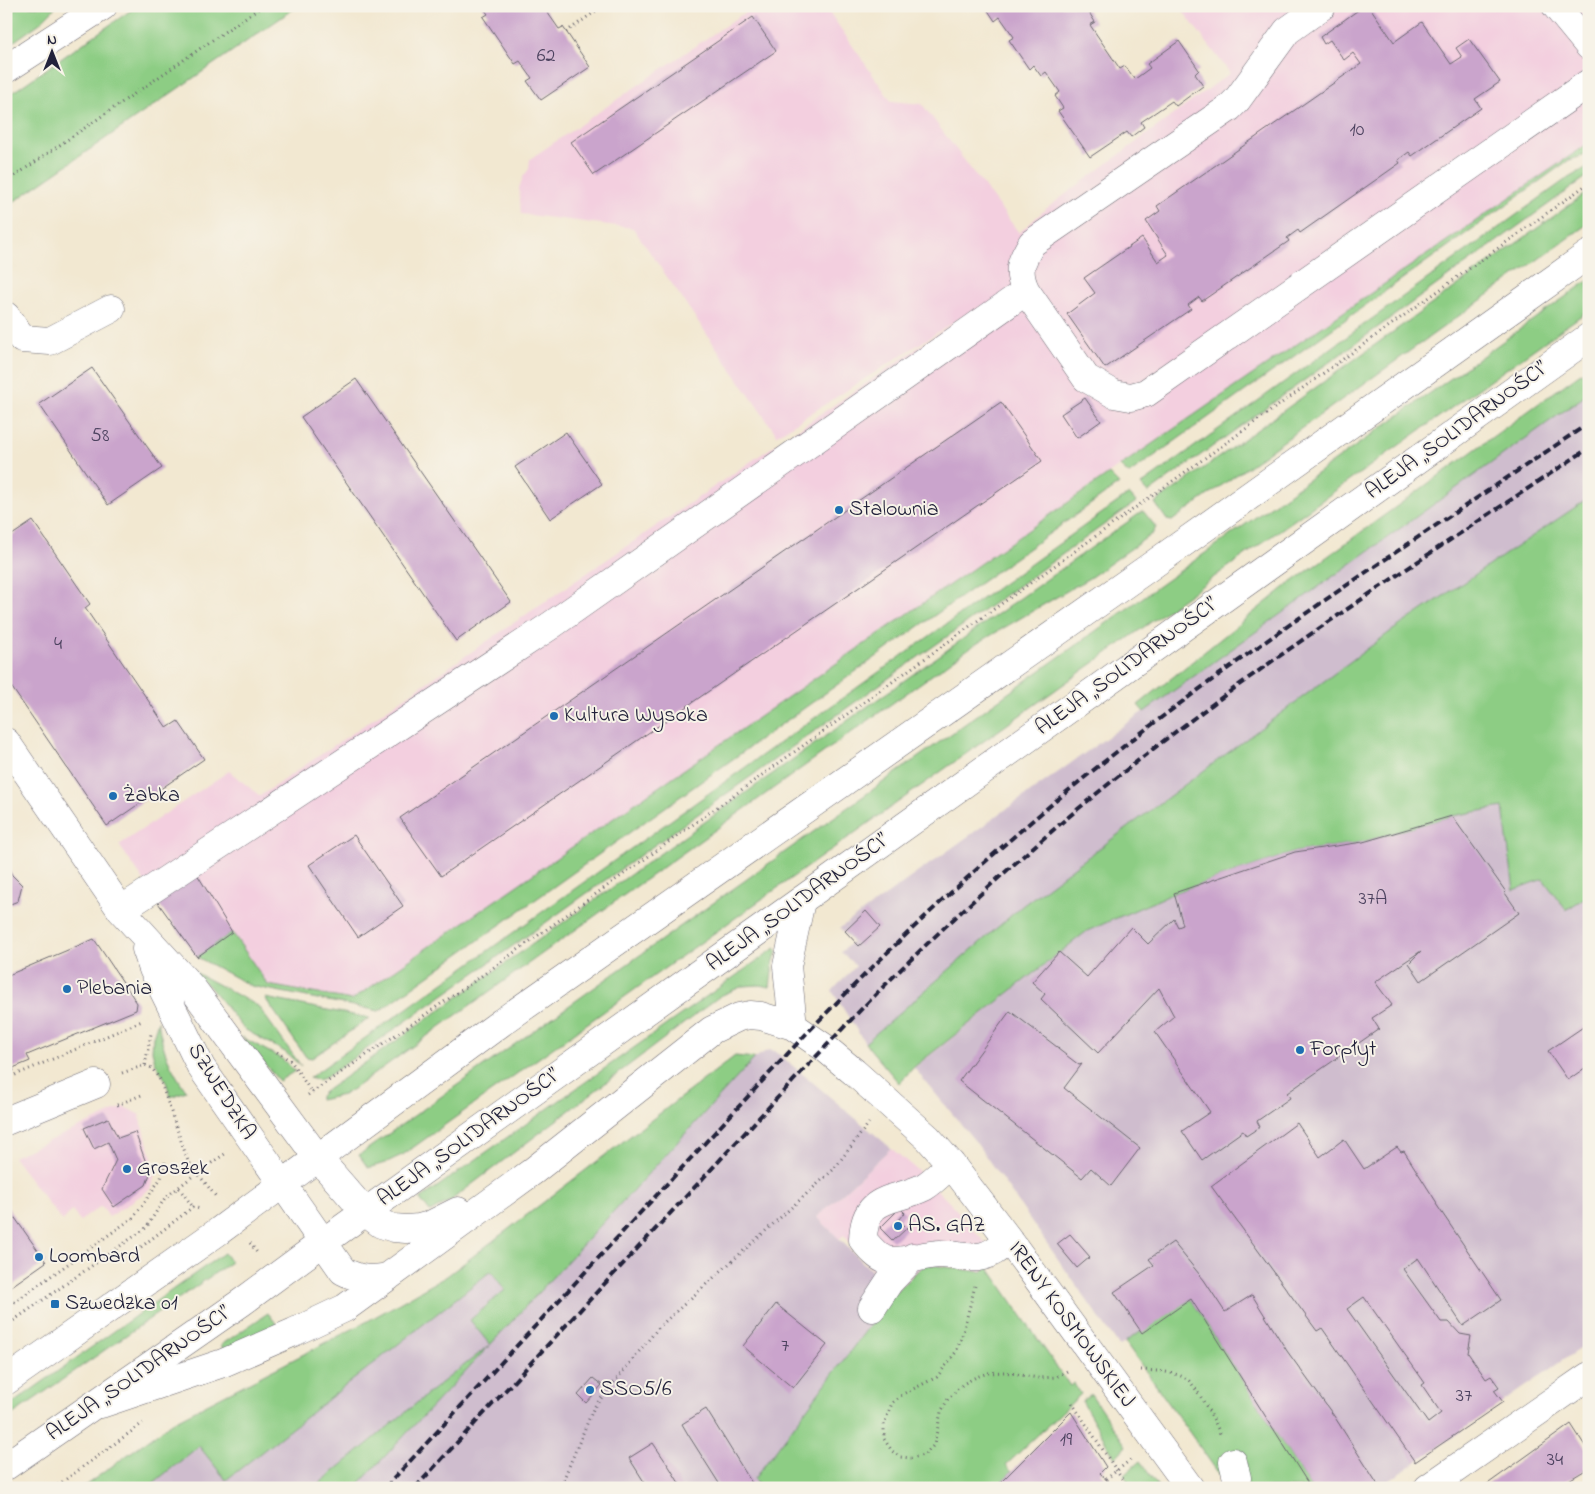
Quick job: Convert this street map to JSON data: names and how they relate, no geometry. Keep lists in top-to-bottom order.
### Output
{
  "streets": {
    "main road": ["ALEJA „SOLIDARNOŚCI”", "SZWEDZKA", "IRENY KOSMOWSKIEJ"]
  },
  "crossings": [
    ["ALEJA „SOLIDARNOŚCI”", "SZWEDZKA"],
    ["SZWEDZKA", "IRENY KOSMOWSKIEJ"]
  ],
  "places": {
    "other": [
      "Stalownia",
      "Kultura Wysoka",
      "Żabka",
      "Plebania",
      "Forpłyt",
      "Groszek",
      "AS. GAZ",
      "Loombard",
      "SSO5/6"
    ],
    "transit": ["Szwedzka 01"]
  },
  "house_numbers": [
    "62",
    "10",
    "58",
    "4",
    "37A",
    "7",
    "37",
    "19",
    "34"
  ],
  "north": "top"
}
